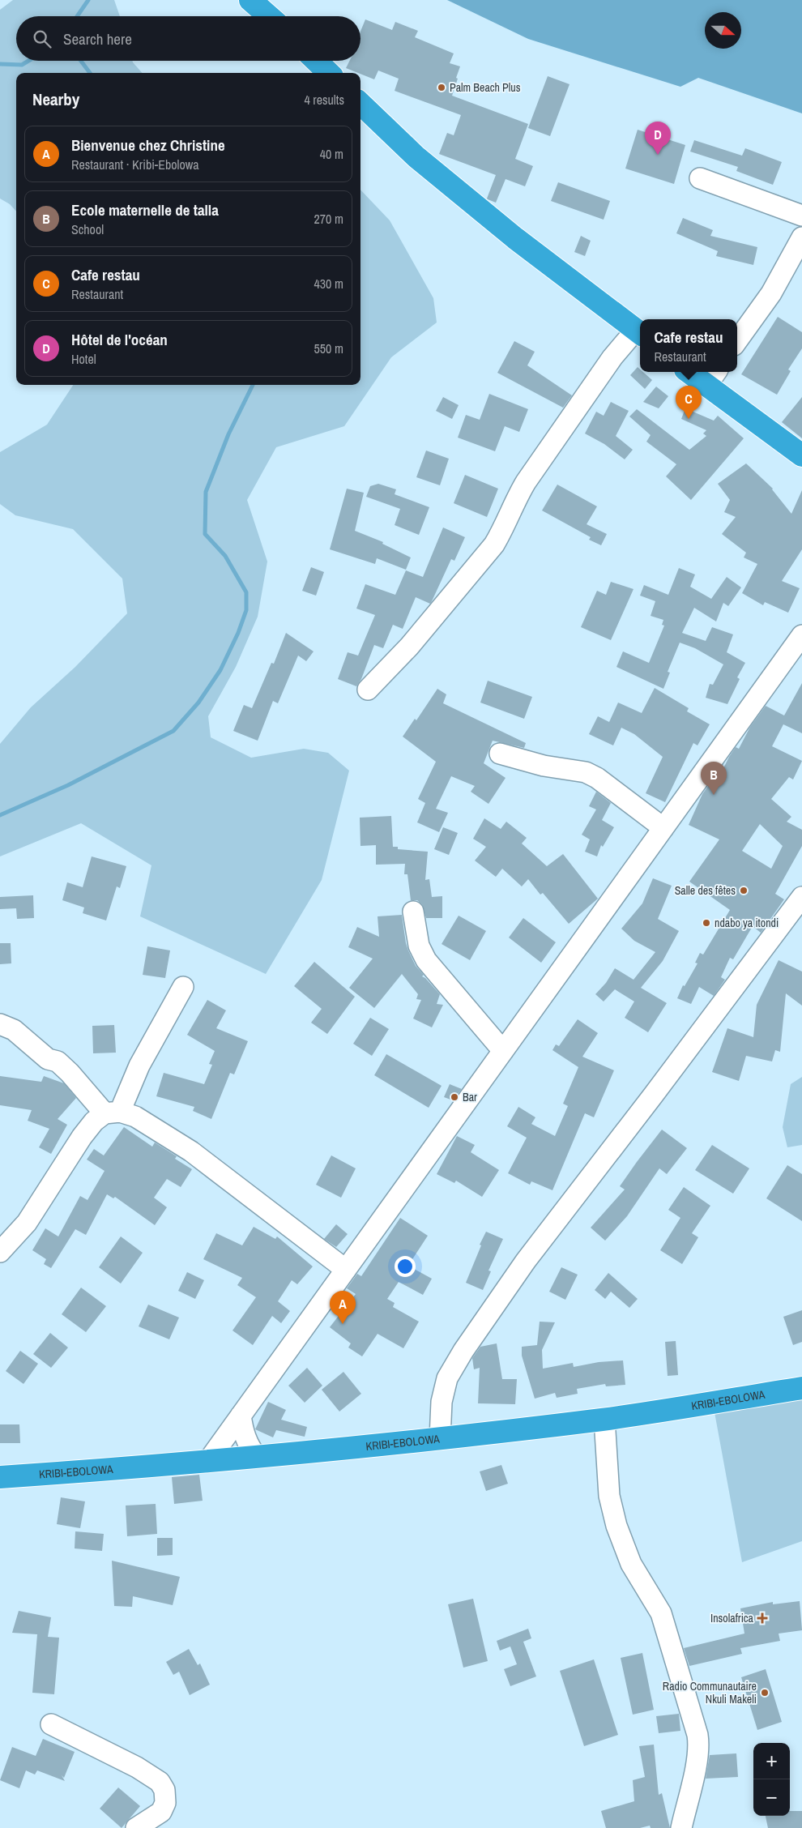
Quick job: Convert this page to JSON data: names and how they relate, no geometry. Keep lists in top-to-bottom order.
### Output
{
  "streets": {
    "highway": ["KRIBI-EBOLOWA"]
  },
  "places": {
    "other": [
      "Palm Beach Plus",
      "Salle des fêtes",
      "ndabo ya itondi",
      "Bar",
      "Radio Communautaire Nkuli Makeli"
    ],
    "health": ["Insolafrica"]
  },
  "north": "right",
  "page": {
    "search": "Search here",
    "heading": ["Nearby", "4 results"],
    "pins": [
      "D",
      "C",
      "B",
      "A"
    ],
    "list": [
      {
        "mark": "A",
        "name": "Bienvenue chez Christine",
        "note": "Restaurant · Kribi-Ebolowa",
        "value": "40 m"
      },
      {
        "mark": "B",
        "name": "Ecole maternelle de talla",
        "note": "School",
        "value": "270 m"
      },
      {
        "mark": "C",
        "name": "Cafe restau",
        "note": "Restaurant",
        "value": "430 m"
      },
      {
        "mark": "D",
        "name": "Hôtel de l'océan",
        "note": "Hotel",
        "value": "550 m"
      }
    ],
    "popup": ["Cafe restau", "Restaurant"],
    "map_buttons": ["+", "−"]
  }
}
